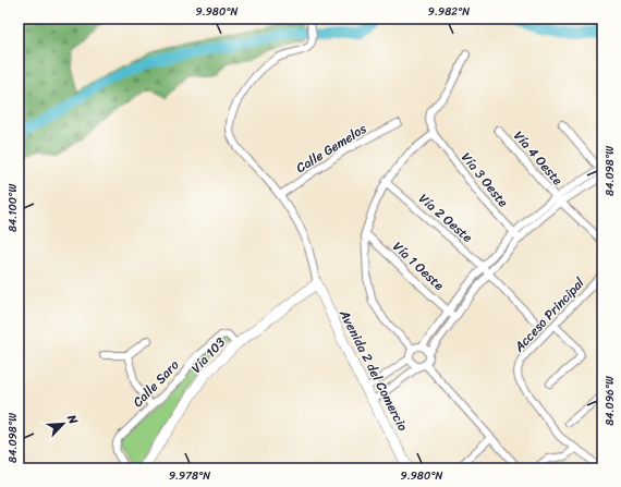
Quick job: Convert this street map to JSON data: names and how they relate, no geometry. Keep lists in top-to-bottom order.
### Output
{
  "streets": {
    "main road": ["Vía 103", "Avenida 2 del Comercio"],
    "street": [
      "Calle Gemelos",
      "Vía 4 Oeste",
      "Vía 3 Oeste",
      "Vía 2 Oeste",
      "Vía 1 Oeste",
      "Acceso Principal",
      "Calle Saro"
    ]
  },
  "crossings": [
    ["Vía 103", "Avenida 2 del Comercio"],
    ["Vía 103", "Calle Saro"]
  ],
  "north": "top right",
  "coordinates": [
    "9.980°N",
    "9.982°N",
    "84.098°W",
    "84.100°W",
    "84.096°W",
    "9.978°N"
  ]
}
